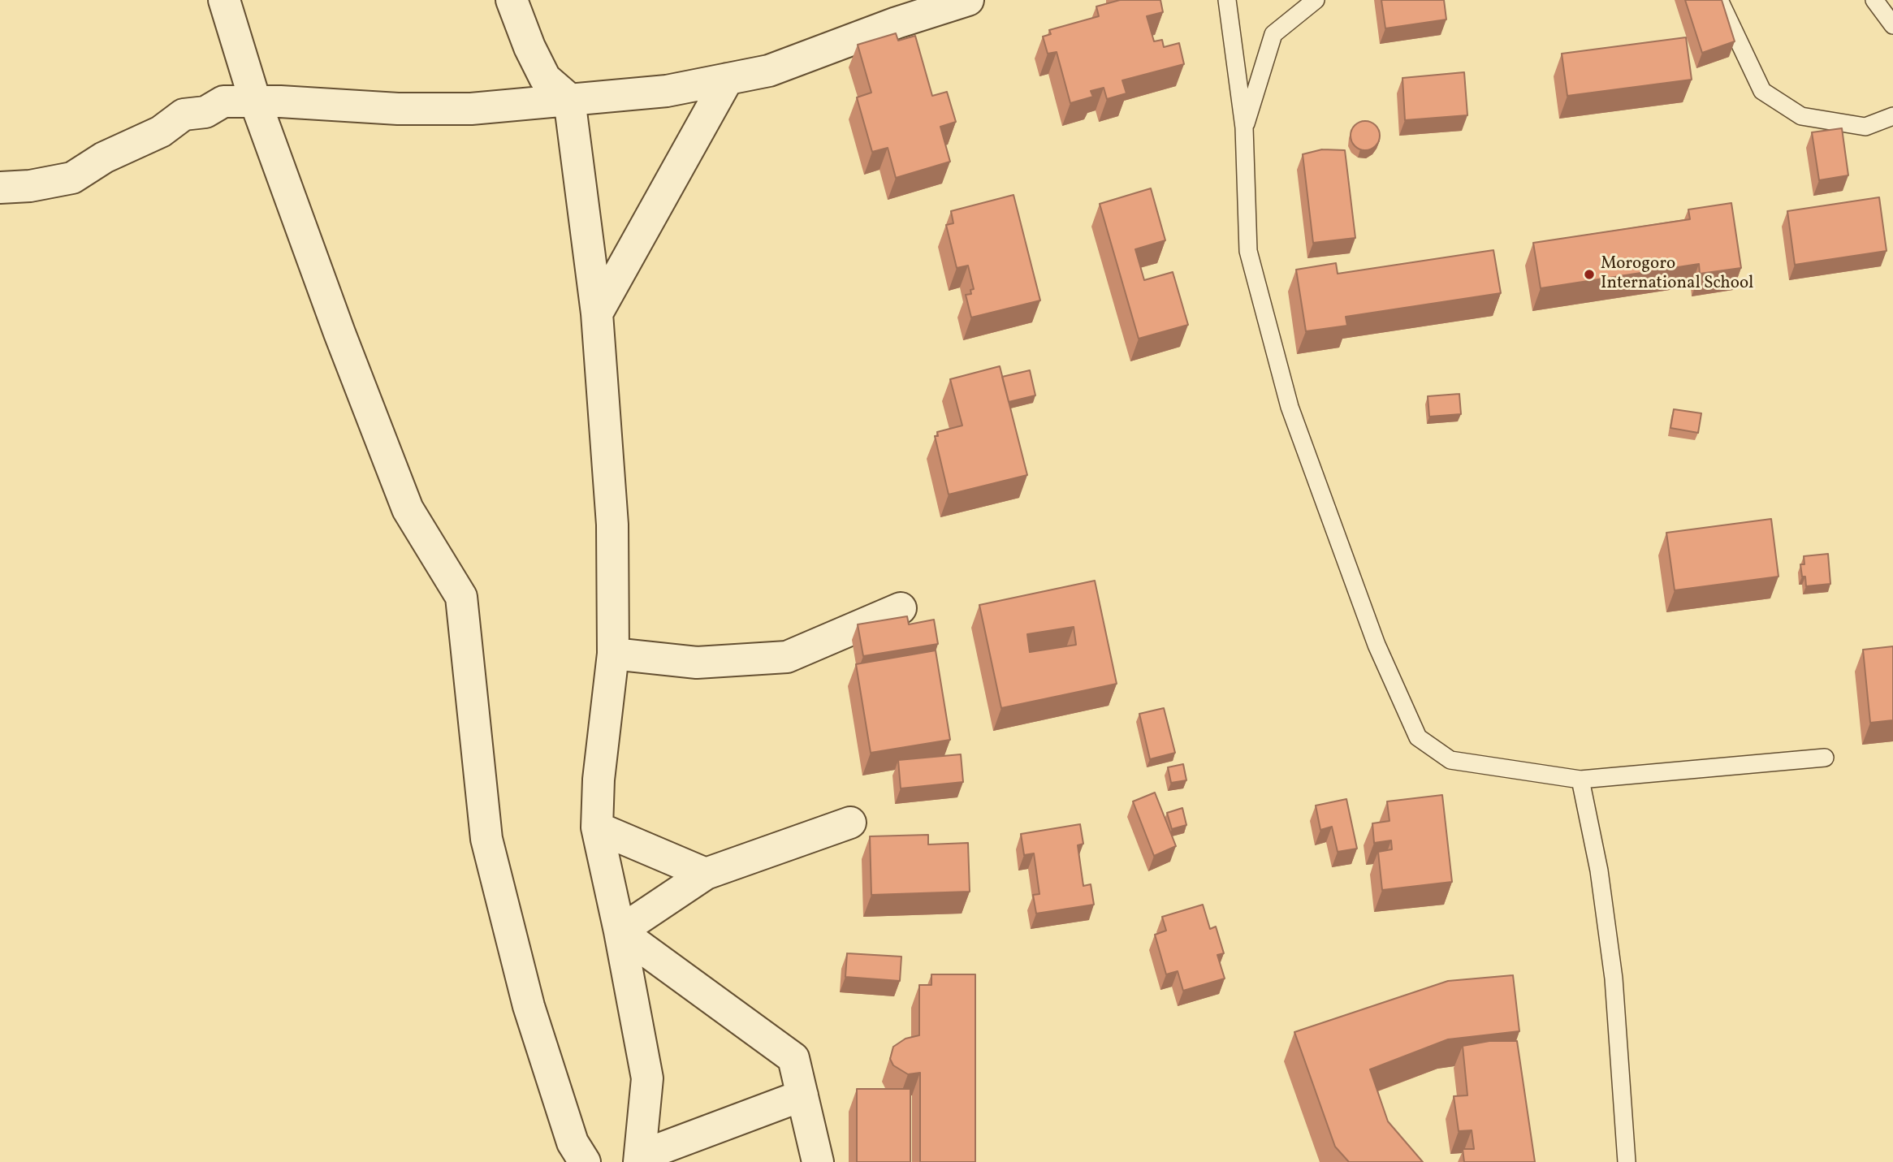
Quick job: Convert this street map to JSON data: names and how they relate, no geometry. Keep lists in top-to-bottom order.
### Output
{
  "places": ["Morogoro International School"]
}
